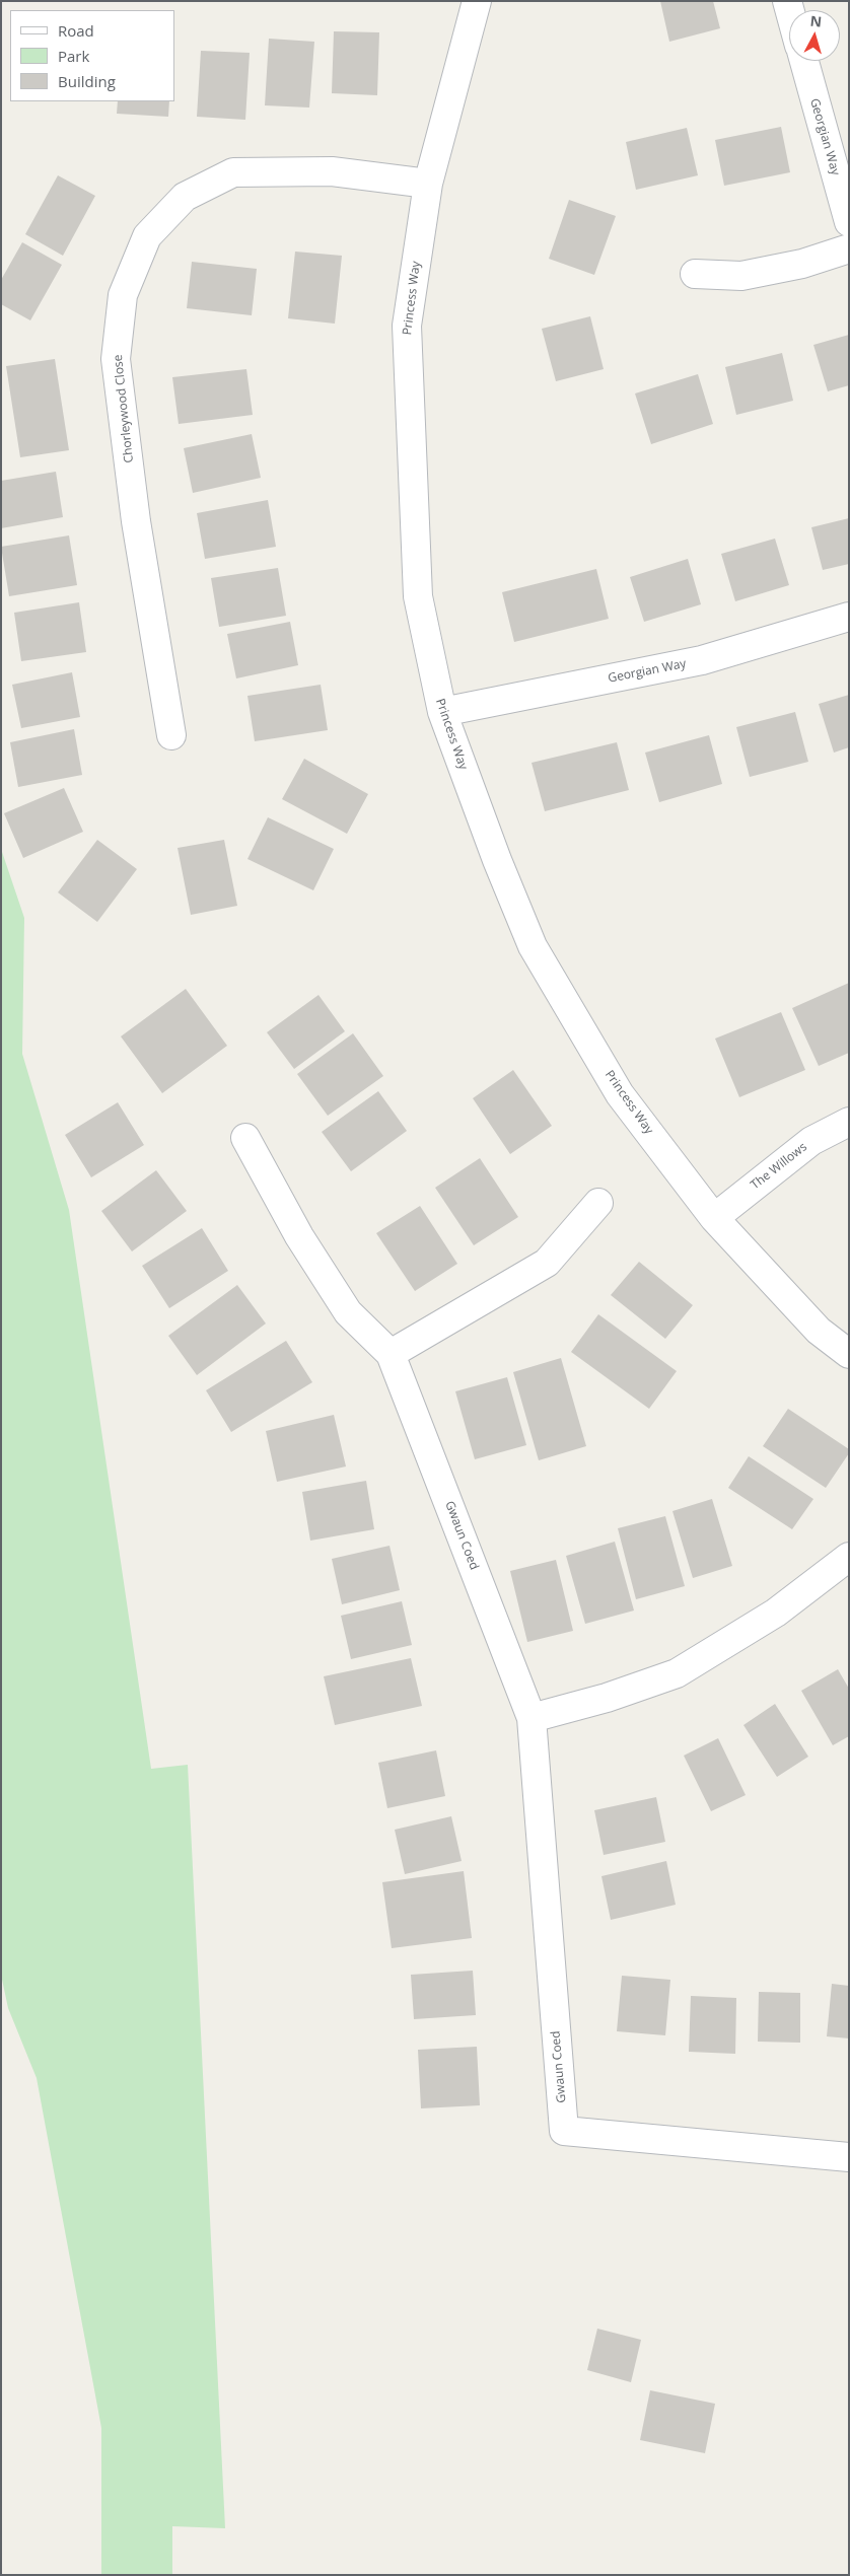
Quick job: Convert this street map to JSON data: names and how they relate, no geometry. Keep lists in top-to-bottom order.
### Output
{
  "streets": {
    "street": [
      "Georgian Way",
      "Princess Way",
      "Chorleywood Close",
      "The Willows",
      "Gwaun Coed"
    ]
  },
  "crossings": [
    ["Georgian Way", "Princess Way"],
    ["Princess Way", "Chorleywood Close"],
    ["Princess Way", "The Willows"]
  ],
  "legend": ["Road", "Park", "Building"],
  "north": "top"
}
